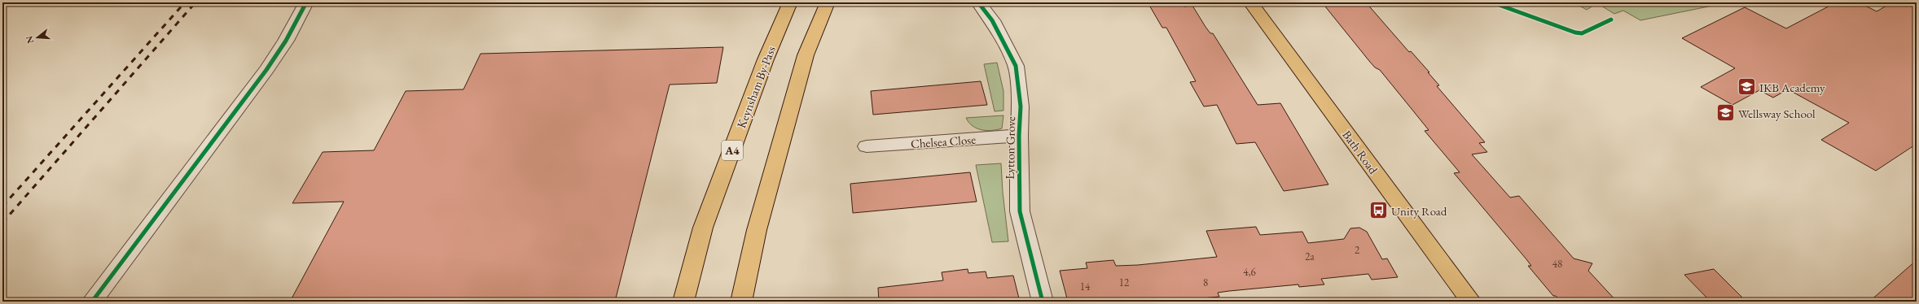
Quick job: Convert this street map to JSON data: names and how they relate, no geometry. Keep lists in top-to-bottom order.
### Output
{
  "streets": {
    "main road": ["Keynsham By-Pass", "A4", "Bath Road"],
    "street": ["Chelsea Close", "Lytton Grove"]
  },
  "crossings": [
    ["Chelsea Close", "Lytton Grove"]
  ],
  "places": {
    "school or university": ["IKB Academy", "Wellsway School"],
    "bus stop": ["Unity Road"]
  },
  "house_numbers": [
    "2",
    "2a",
    "48",
    "4,6",
    "12",
    "8",
    "14"
  ],
  "north": "left"
}
